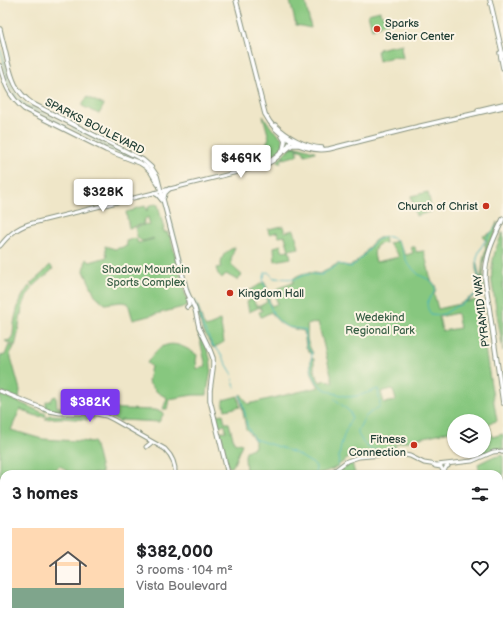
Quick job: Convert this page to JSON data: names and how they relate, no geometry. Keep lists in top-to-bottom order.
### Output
{
  "streets": {
    "main road": ["SPARKS BOULEVARD", "PYRAMID WAY"]
  },
  "parks": ["Shadow Mountain Sports Complex", "Wedekind Regional Park"],
  "places": [
    "Sparks Senior Center",
    "Church of Christ",
    "Kingdom Hall",
    "Fitness Connection"
  ],
  "page": {
    "price": ["$469K", "$328K", "$382K"],
    "heading": "3 homes",
    "list": [
      {
        "name": "$382,000",
        "note": "3 rooms · 104 m² · Vista Boulevard"
      }
    ]
  }
}
